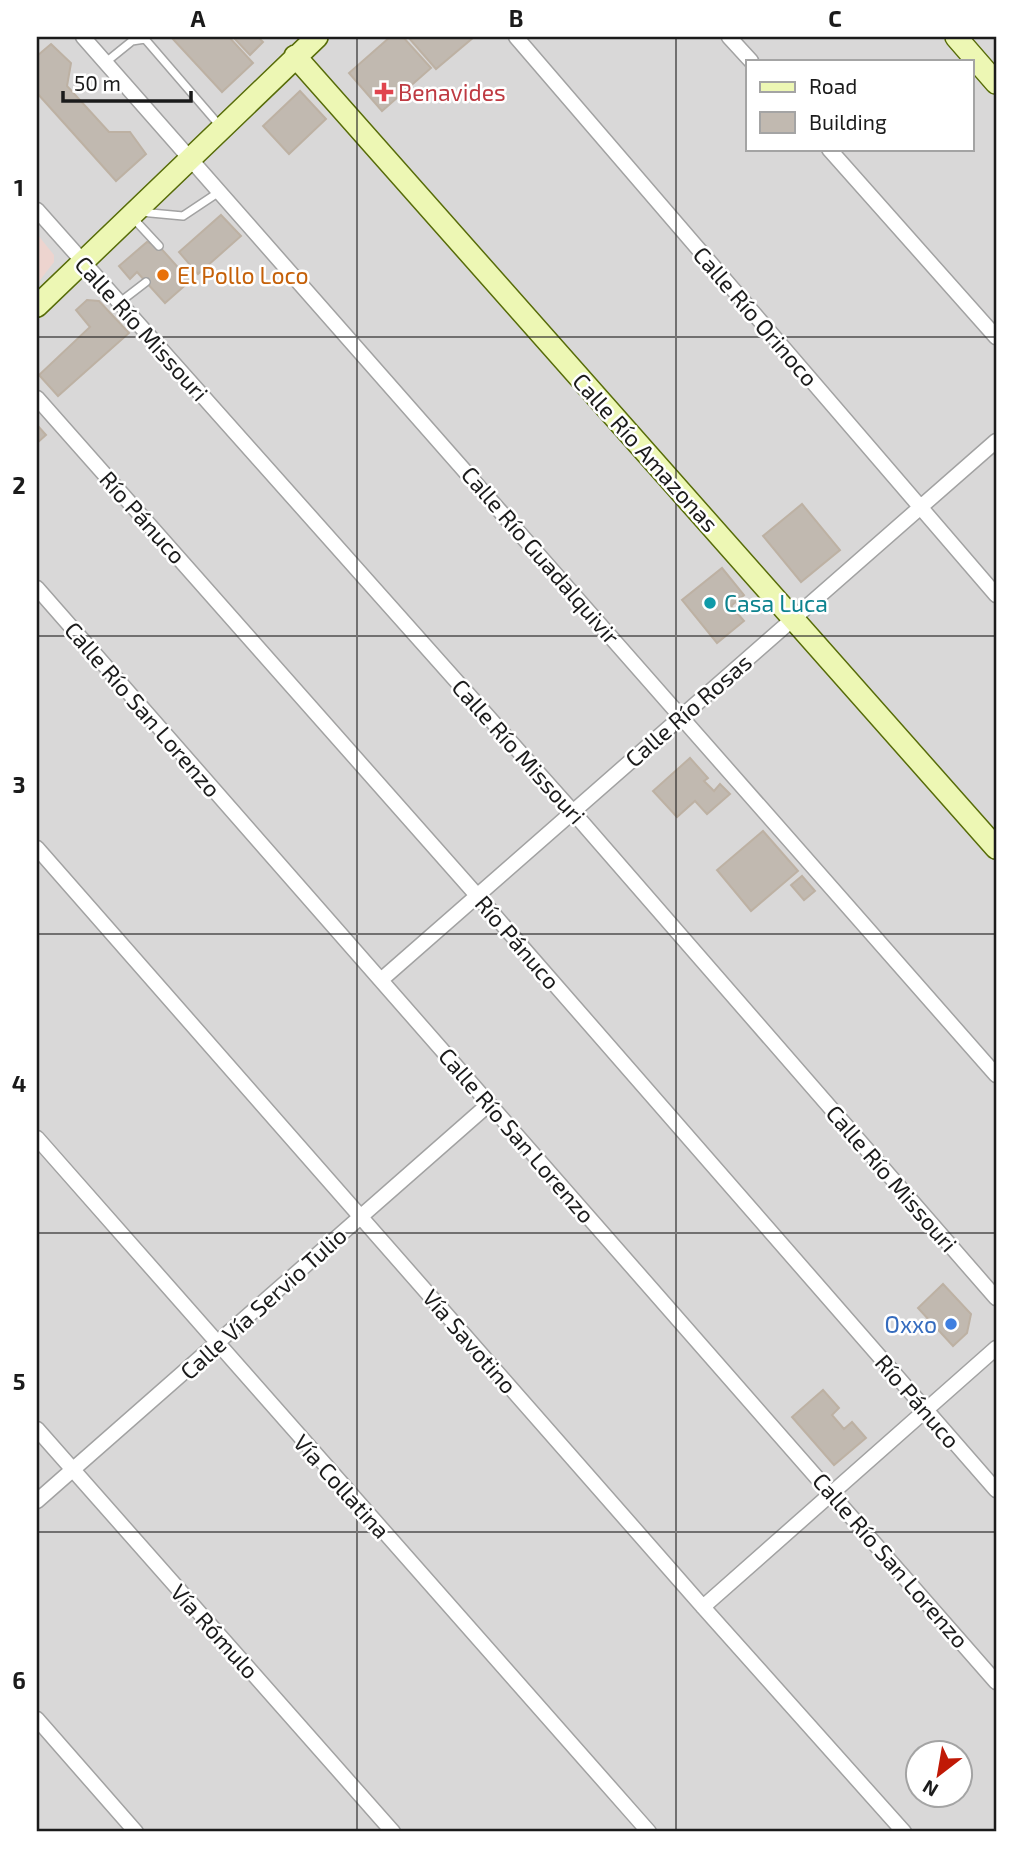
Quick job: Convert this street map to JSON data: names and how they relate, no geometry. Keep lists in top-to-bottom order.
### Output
{
  "streets": {
    "street": [
      "Calle Río Orinoco",
      "Calle Río Missouri",
      "Calle Río Amazonas",
      "Río Pánuco",
      "Calle Río Guadalquivir",
      "Calle Río San Lorenzo",
      "Calle Río Rosas",
      "Calle Vía Servio Tulio",
      "Vía Savotino",
      "Vía Collatina",
      "Vía Rómulo"
    ]
  },
  "crossings": [
    ["Calle Río Orinoco", "Calle Río Rosas"],
    ["Calle Río Missouri", "Calle Río Rosas"],
    ["Calle Río Amazonas", "Calle Río Rosas"],
    ["Río Pánuco", "Calle Río Rosas"],
    ["Calle Río Guadalquivir", "Calle Río Rosas"],
    ["Calle Río San Lorenzo", "Calle Río Rosas"],
    ["Calle Río San Lorenzo", "Calle Vía Servio Tulio"],
    ["Calle Vía Servio Tulio", "Vía Savotino"],
    ["Calle Vía Servio Tulio", "Vía Collatina"],
    ["Calle Vía Servio Tulio", "Vía Rómulo"]
  ],
  "places": {
    "health": ["Benavides"],
    "other": ["El Pollo Loco", "Casa Luca", "Oxxo"]
  },
  "legend": ["Road", "Building"],
  "scale_bar": "50 m",
  "north": "bottom left",
  "grid": {
    "columns": ["A", "B", "C"],
    "rows": [
      "1",
      "2",
      "3",
      "4",
      "5",
      "6"
    ]
  }
}
